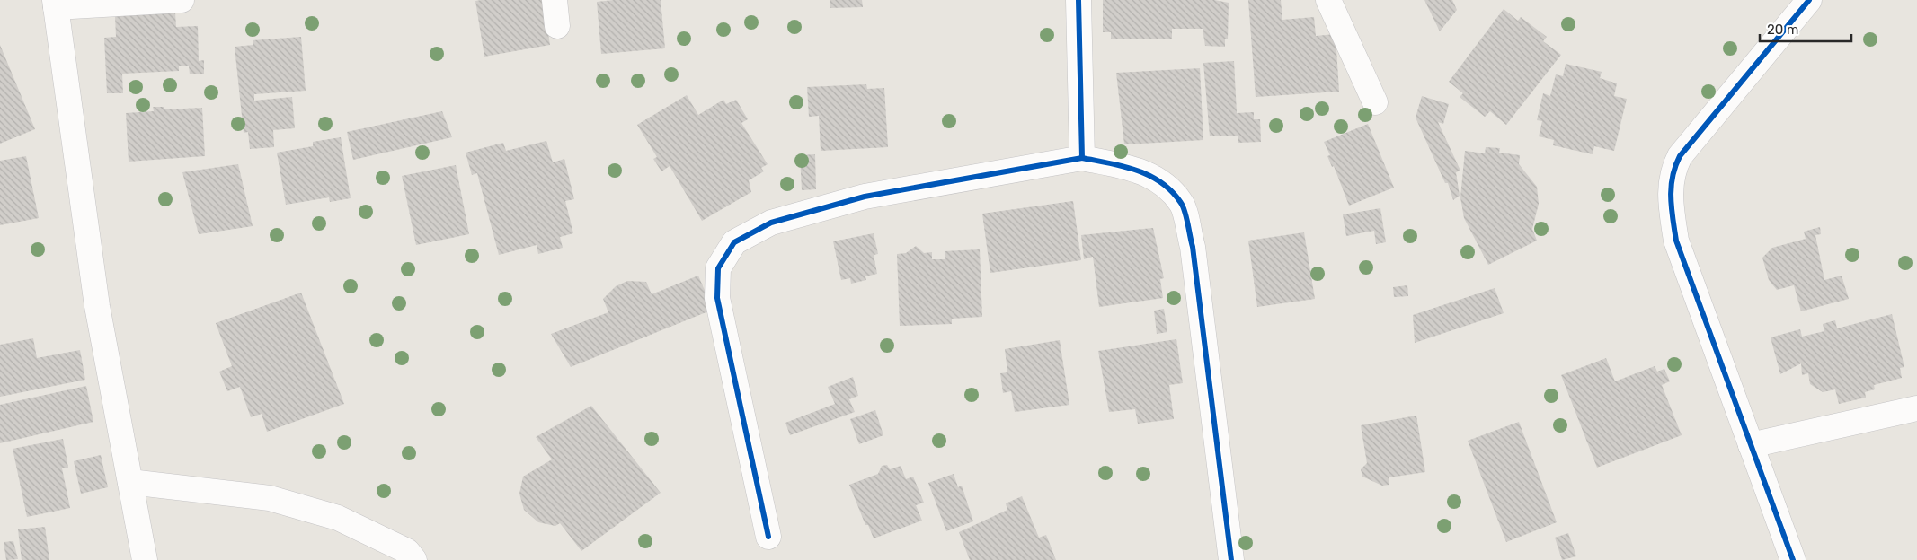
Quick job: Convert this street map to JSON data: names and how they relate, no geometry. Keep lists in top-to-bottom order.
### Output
{
  "scale_bar": "20 m"
}
